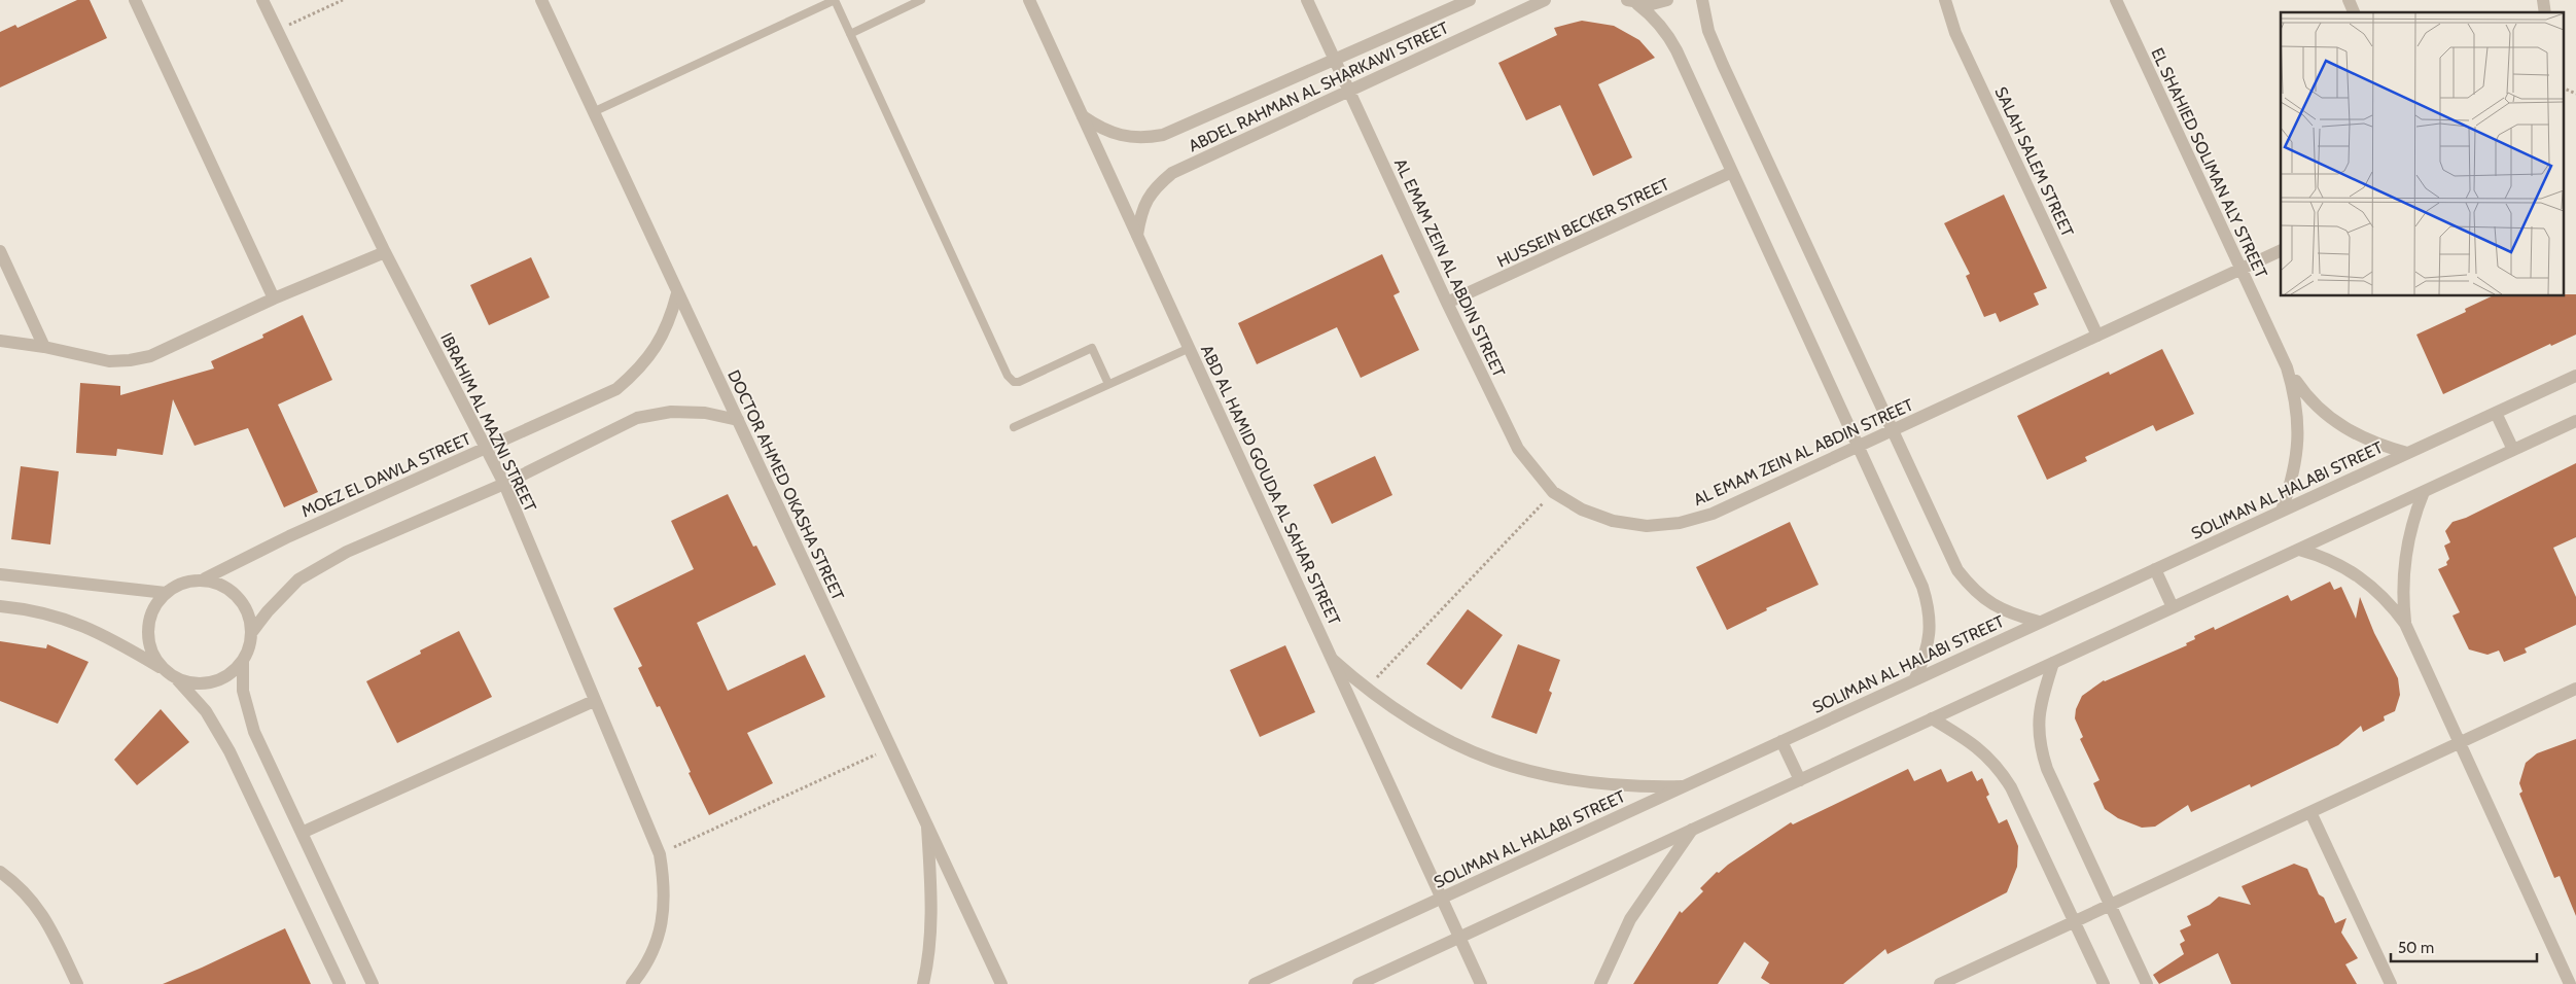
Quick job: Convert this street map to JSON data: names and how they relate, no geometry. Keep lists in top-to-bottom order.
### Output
{
  "streets": {
    "street": [
      "ABDEL RAHMAN AL SHARKAWI STREET",
      "SALAH SALEM STREET",
      "EL SHAHIED SOLIMAN ALY STREET",
      "HUSSEIN BECKER STREET",
      "AL EMAM ZEIN AL ABDIN STREET",
      "IBRAHIM AL MAZNI STREET",
      "MOEZ EL DAWLA STREET",
      "DOCTOR AHMED OKASHA STREET",
      "ABD AL HAMID GOUDA AL SAHAR STREET",
      "SOLIMAN AL HALABI STREET"
    ]
  },
  "crossings": [
    ["ABDEL RAHMAN AL SHARKAWI STREET", "AL EMAM ZEIN AL ABDIN STREET"],
    ["ABDEL RAHMAN AL SHARKAWI STREET", "ABD AL HAMID GOUDA AL SAHAR STREET"],
    ["SALAH SALEM STREET", "AL EMAM ZEIN AL ABDIN STREET"],
    ["EL SHAHIED SOLIMAN ALY STREET", "AL EMAM ZEIN AL ABDIN STREET"],
    ["EL SHAHIED SOLIMAN ALY STREET", "SOLIMAN AL HALABI STREET"],
    ["HUSSEIN BECKER STREET", "AL EMAM ZEIN AL ABDIN STREET"],
    ["IBRAHIM AL MAZNI STREET", "MOEZ EL DAWLA STREET"],
    ["MOEZ EL DAWLA STREET", "DOCTOR AHMED OKASHA STREET"],
    ["ABD AL HAMID GOUDA AL SAHAR STREET", "SOLIMAN AL HALABI STREET"]
  ],
  "scale_bar": "50 m"
}
